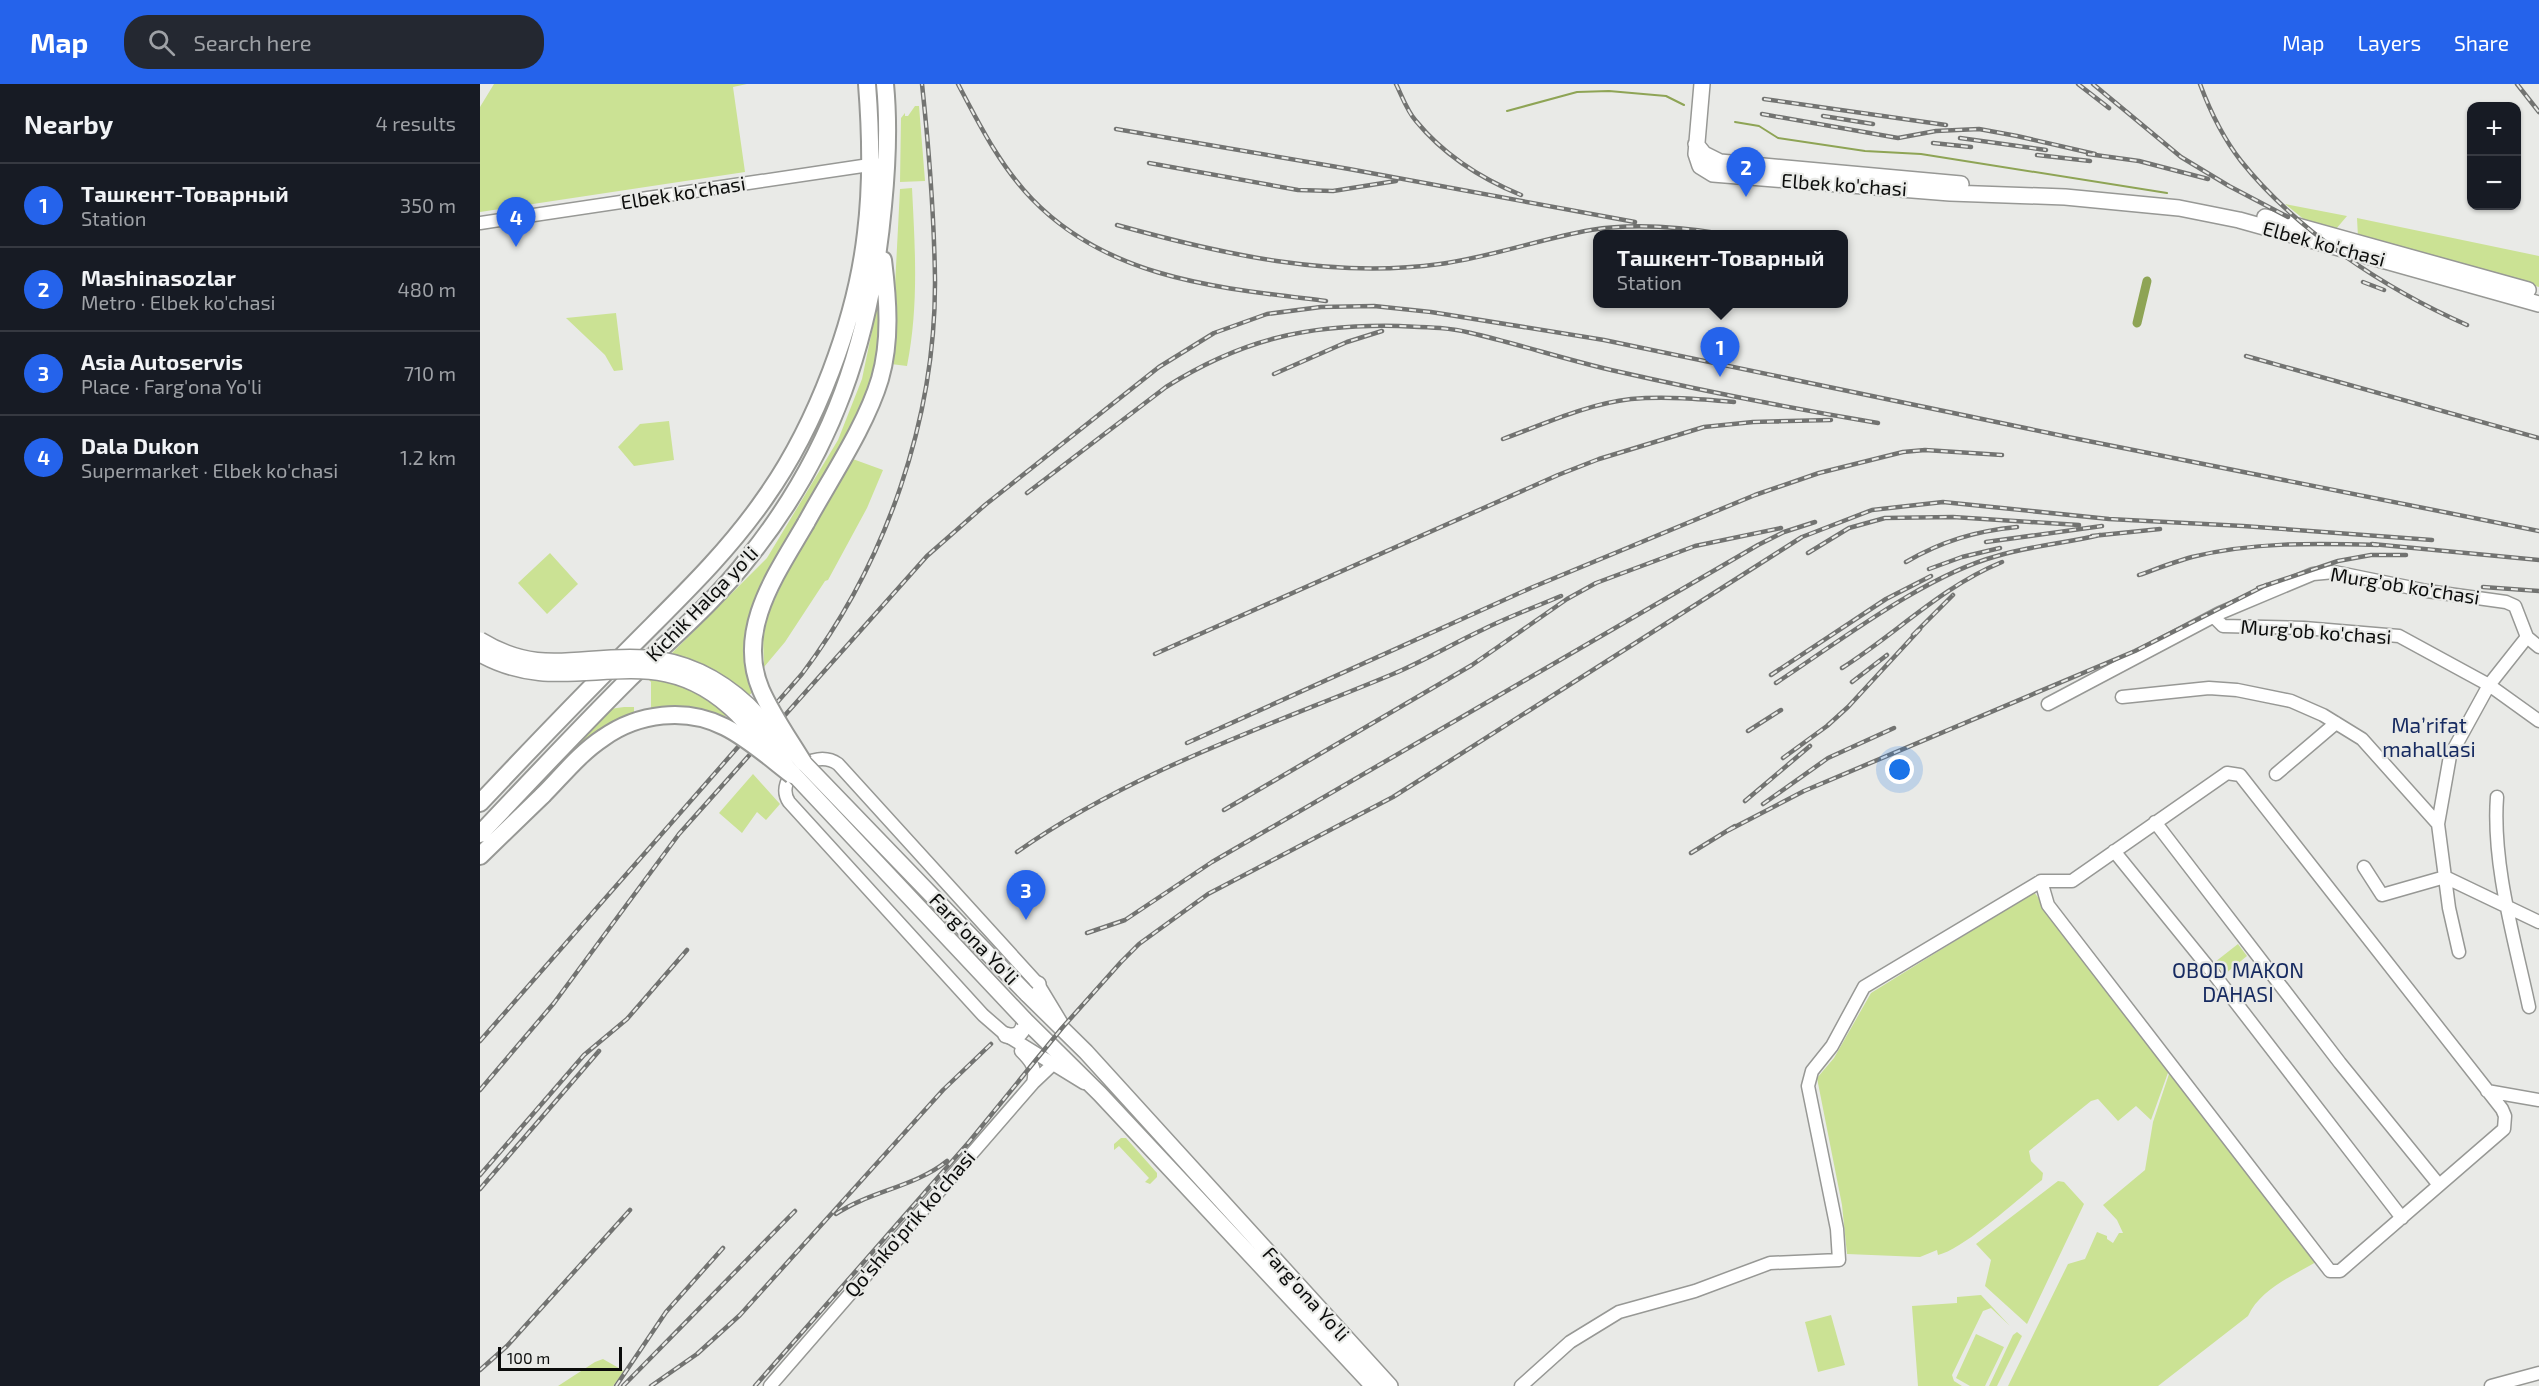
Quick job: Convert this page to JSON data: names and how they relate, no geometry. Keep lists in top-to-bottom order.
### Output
{
  "streets": {
    "highway": ["Kichik Halqa yo'li"],
    "main road": ["Elbek ko'chasi", "Farg'ona Yo'li"],
    "street": ["Murg’ob ko’chasi", "Murg'ob ko'chasi", "Qo'shko'prik ko'chasi"]
  },
  "crossings": [
    ["Elbek ko'chasi", "Kichik Halqa yo'li"]
  ],
  "districts": ["Maʼrifat mahallasi", "OBOD MAKON DAHASI"],
  "scale_bar": "100 m",
  "page": {
    "header": "Map",
    "search": "Search here",
    "nav": ["Map", "Layers", "Share"],
    "heading": ["Nearby", "4 results"],
    "map_buttons": ["+", "−"],
    "pins": [
      "2",
      "4",
      "1",
      "3"
    ],
    "list": [
      {
        "mark": "1",
        "name": "Ташкент-Товарный",
        "note": "Station",
        "value": "350 m"
      },
      {
        "mark": "2",
        "name": "Mashinasozlar",
        "note": "Metro · Elbek ko'chasi",
        "value": "480 m"
      },
      {
        "mark": "3",
        "name": "Asia Autoservis",
        "note": "Place · Farg'ona Yo'li",
        "value": "710 m"
      },
      {
        "mark": "4",
        "name": "Dala Dukon",
        "note": "Supermarket · Elbek ko'chasi",
        "value": "1.2 km"
      }
    ],
    "popup": ["Ташкент-Товарный", "Station"],
    "scale": "100 m"
  }
}
